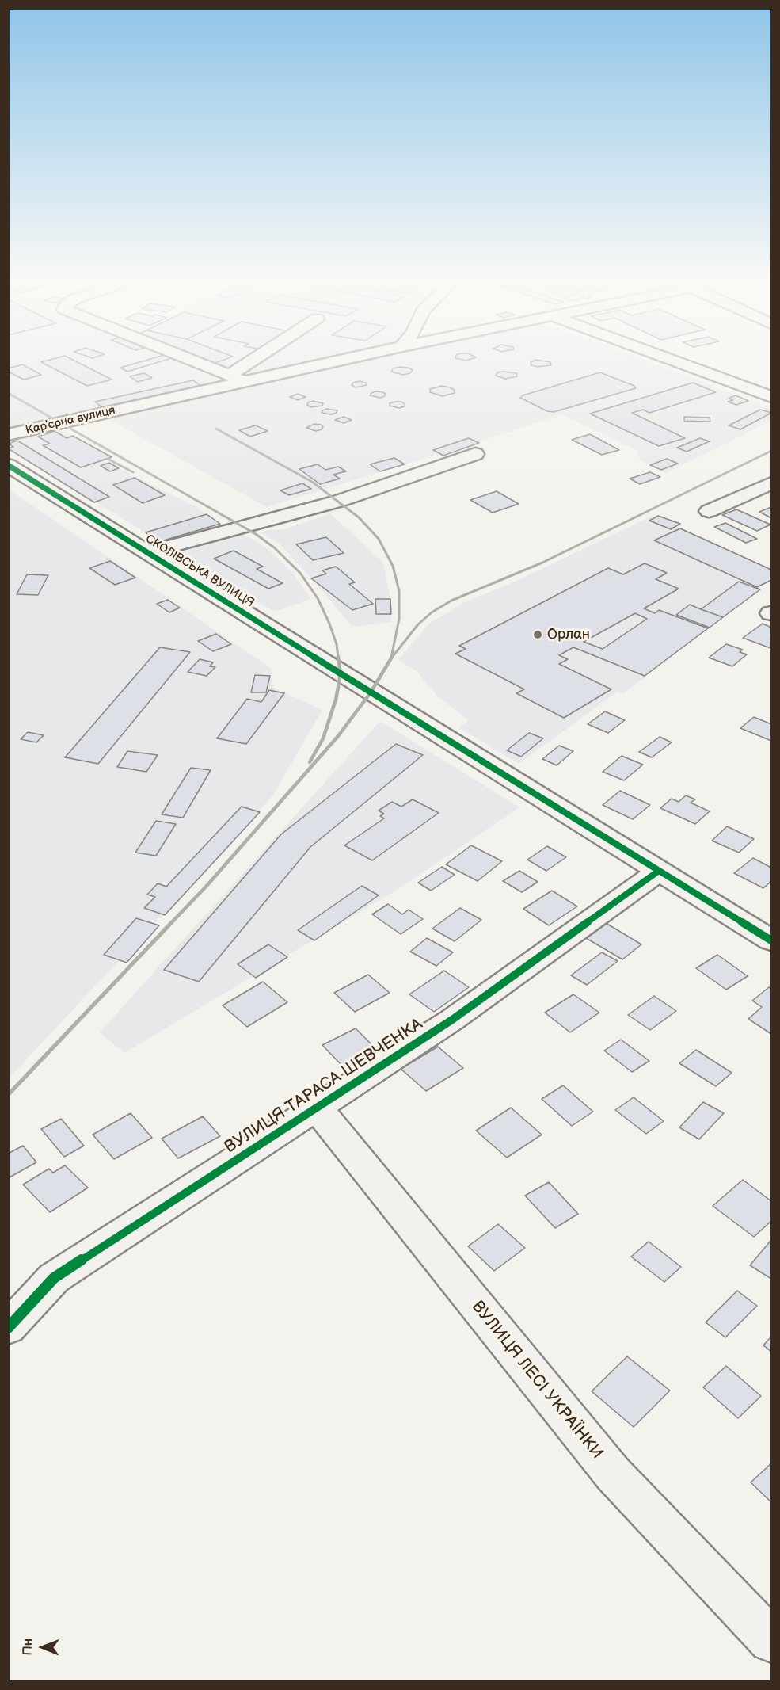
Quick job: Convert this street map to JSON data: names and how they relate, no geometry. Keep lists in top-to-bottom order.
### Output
{
  "streets": {
    "main road": [
      "Карʼєрна вулиця",
      "СКОЛІВСЬКА ВУЛИЦЯ",
      "ВУЛИЦЯ ТАРАСА ШЕВЧЕНКА",
      "ВУЛИЦЯ ЛЕСІ УКРАЇНКИ"
    ]
  },
  "crossings": [
    ["СКОЛІВСЬКА ВУЛИЦЯ", "ВУЛИЦЯ ТАРАСА ШЕВЧЕНКА"],
    ["ВУЛИЦЯ ТАРАСА ШЕВЧЕНКА", "ВУЛИЦЯ ЛЕСІ УКРАЇНКИ"]
  ],
  "places": ["Орлан"],
  "north": "left"
}
